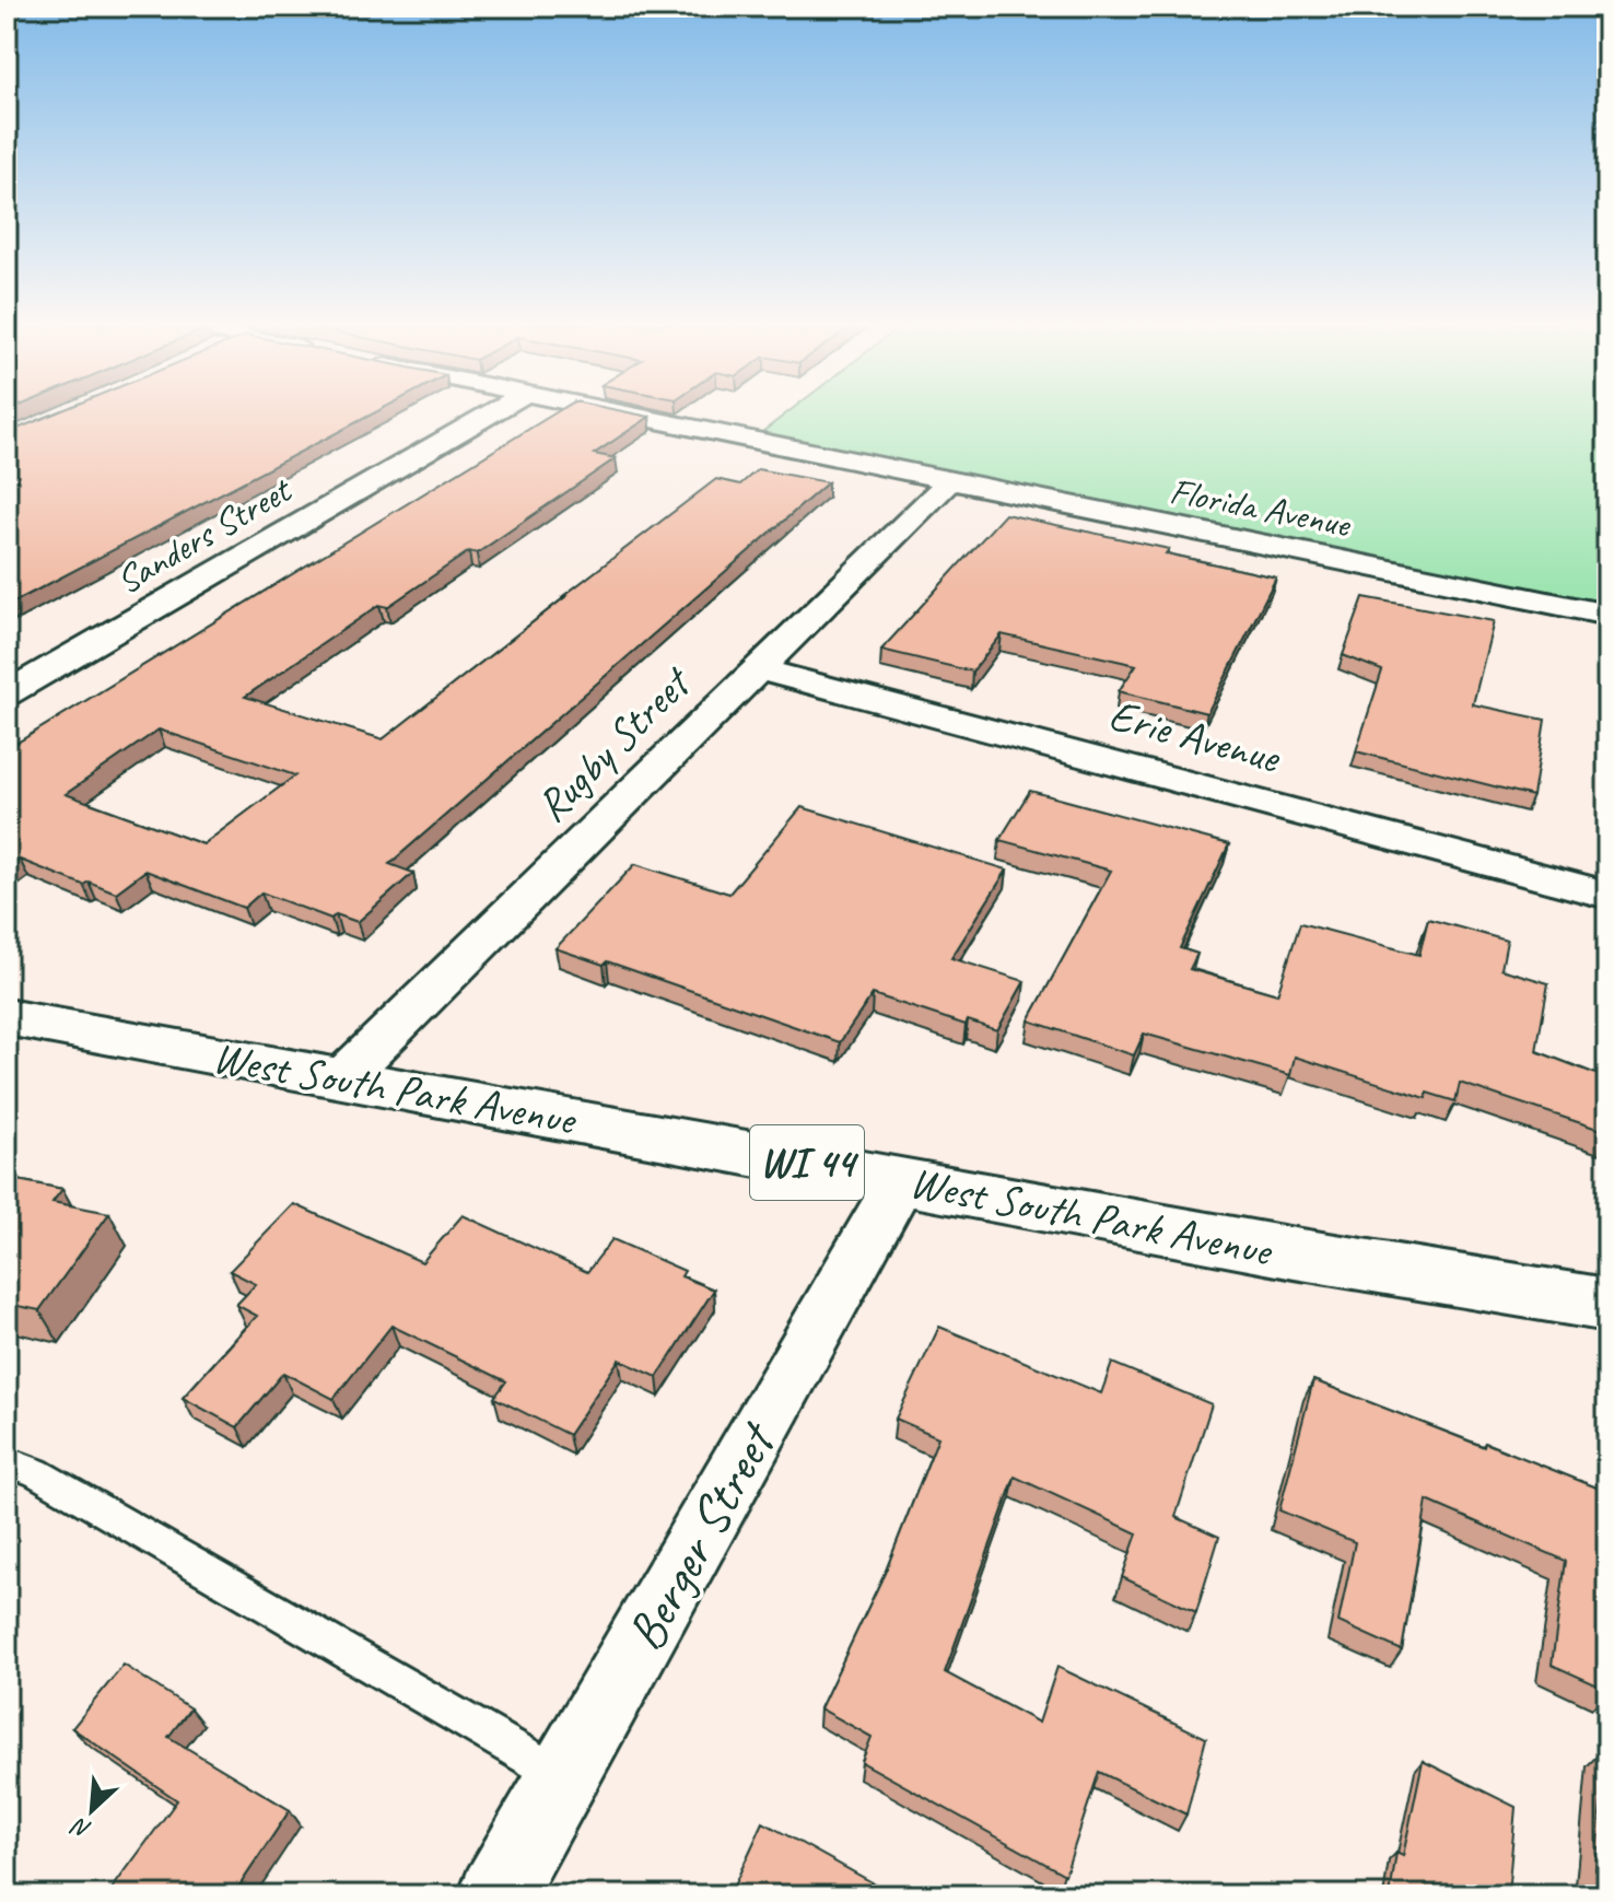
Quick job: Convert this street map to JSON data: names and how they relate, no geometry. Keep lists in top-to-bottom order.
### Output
{
  "streets": {
    "main road": ["West South Park Avenue", "WI 44"],
    "street": [
      "Florida Avenue",
      "Sanders Street",
      "Erie Avenue",
      "Rugby Street",
      "Berger Street"
    ]
  },
  "crossings": [
    ["Florida Avenue", "Rugby Street"],
    ["Erie Avenue", "Rugby Street"],
    ["Rugby Street", "West South Park Avenue"],
    ["West South Park Avenue", "Berger Street"]
  ],
  "north": "bottom left"
}
